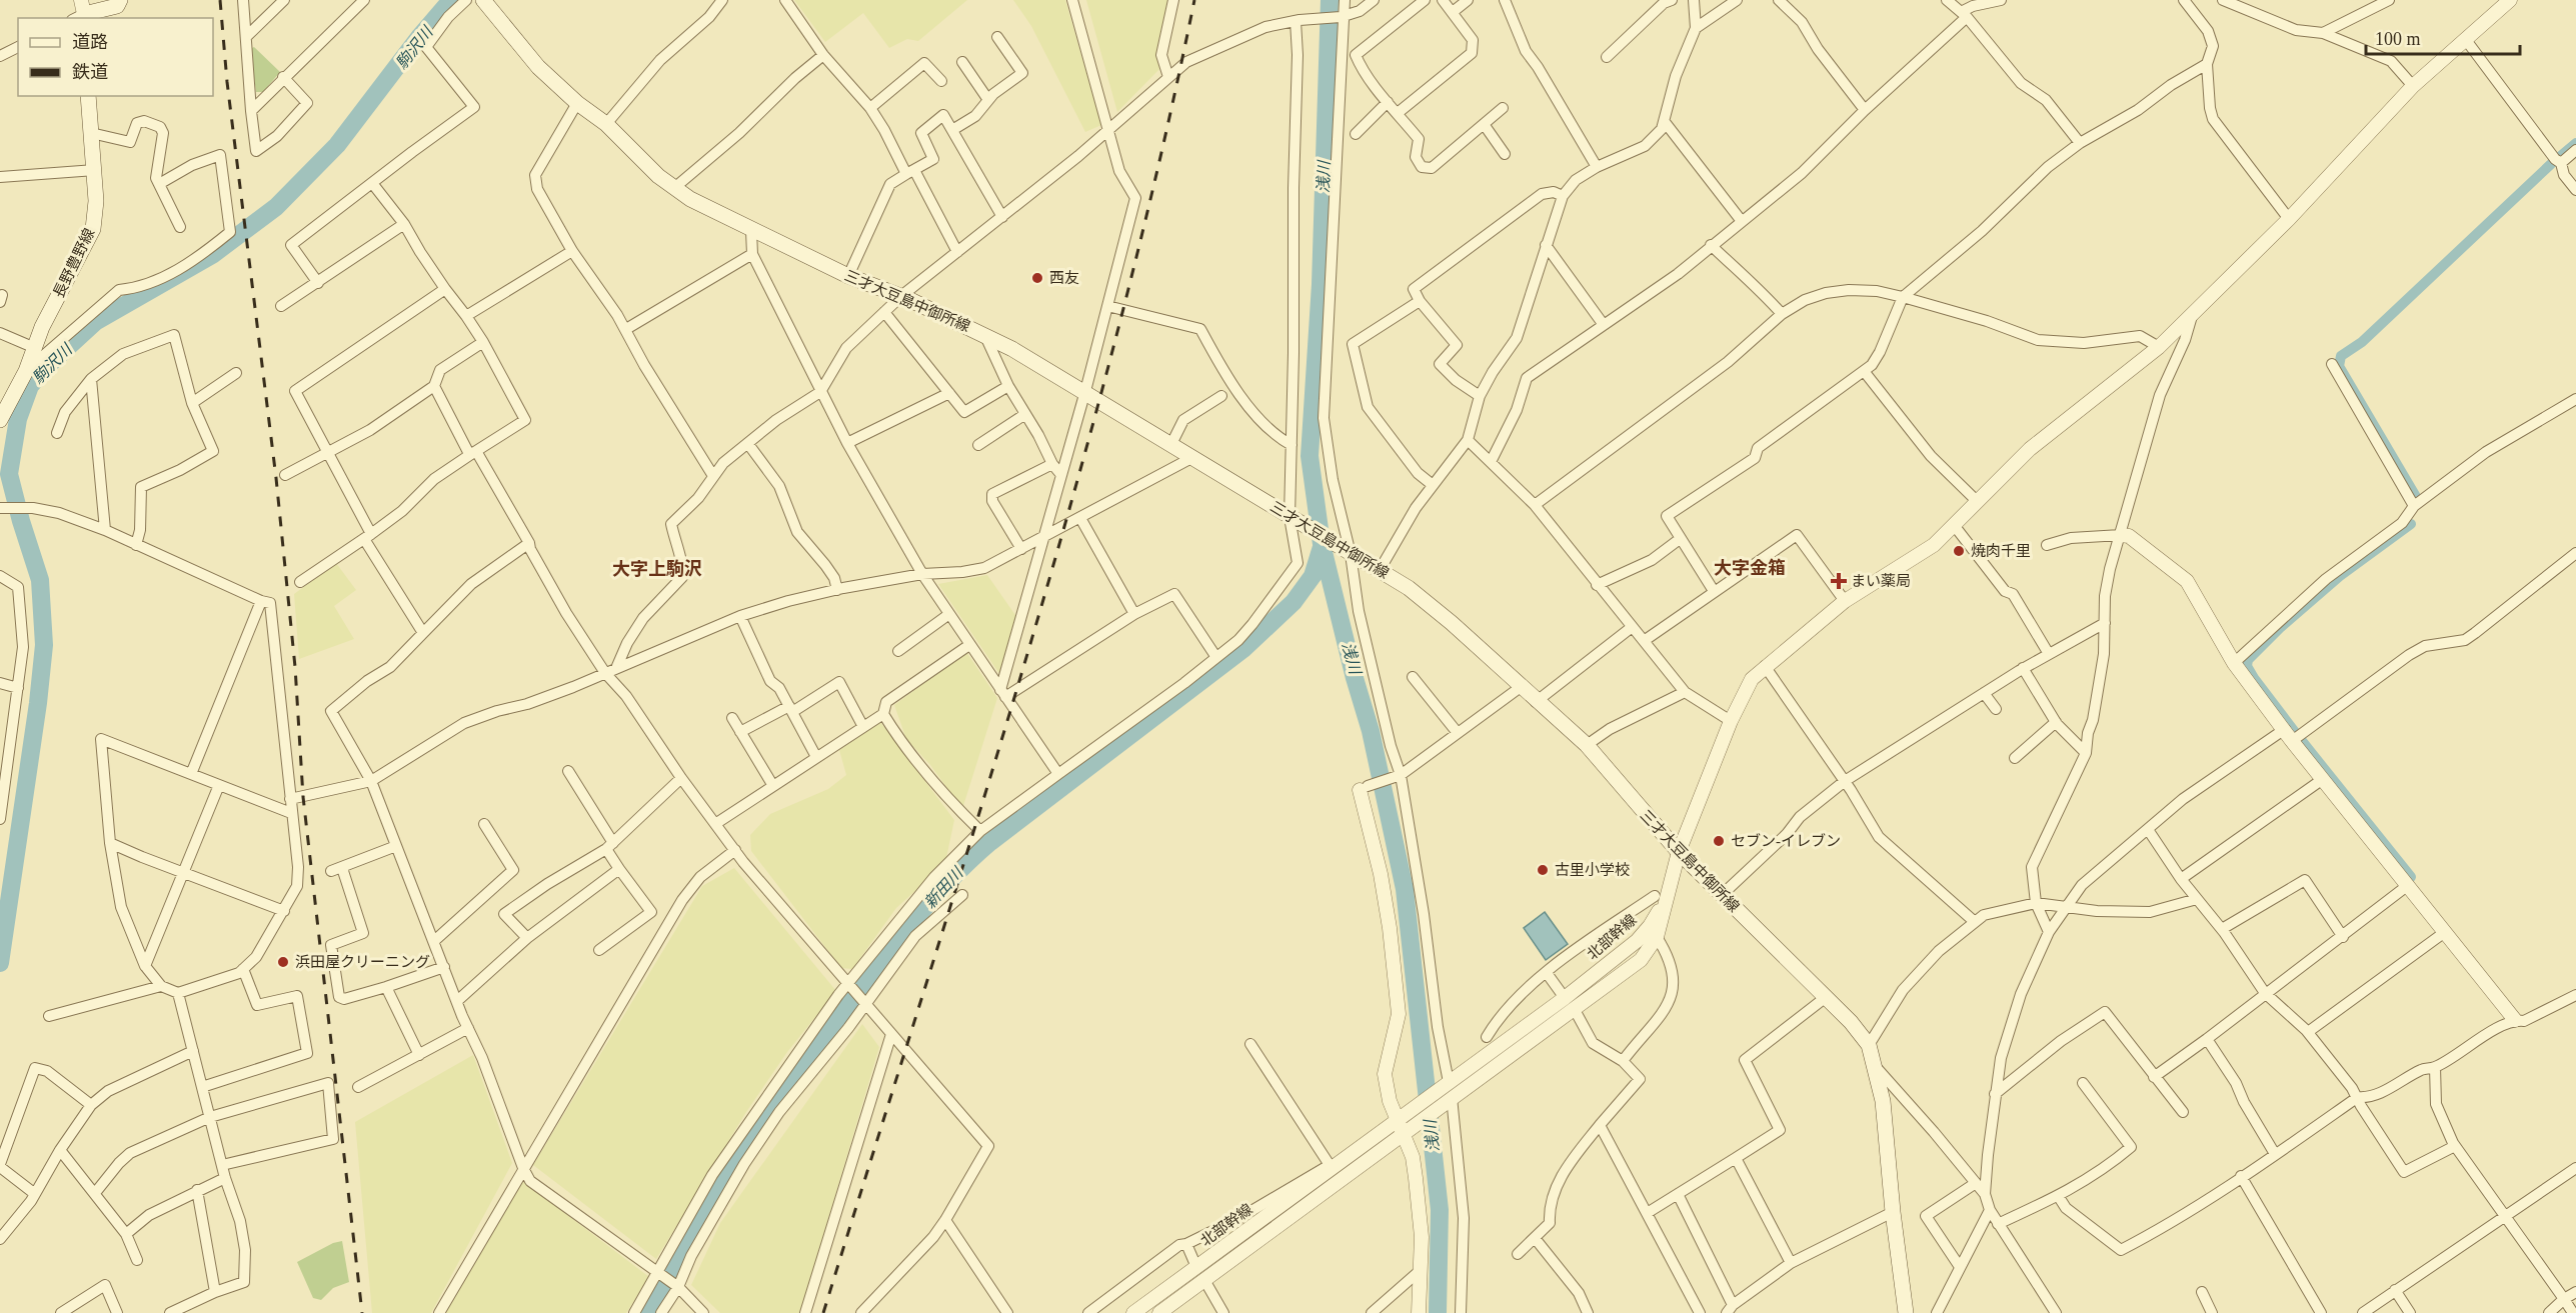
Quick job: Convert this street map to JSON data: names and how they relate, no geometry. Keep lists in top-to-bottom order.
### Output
{
  "streets": {
    "main road": ["長野豊野線", "三才大豆島中御所線"],
    "street": ["北部幹線"]
  },
  "districts": ["大字金箱", "大字上駒沢"],
  "water": ["駒沢川", "浅川", "新田川"],
  "places": {
    "other": [
      "西友",
      "焼肉千里",
      "セブン-イレブン",
      "古里小学校",
      "浜田屋クリーニング"
    ],
    "health": ["まい薬局"]
  },
  "legend": ["道路", "鉄道"],
  "scale_bar": "100 m"
}
